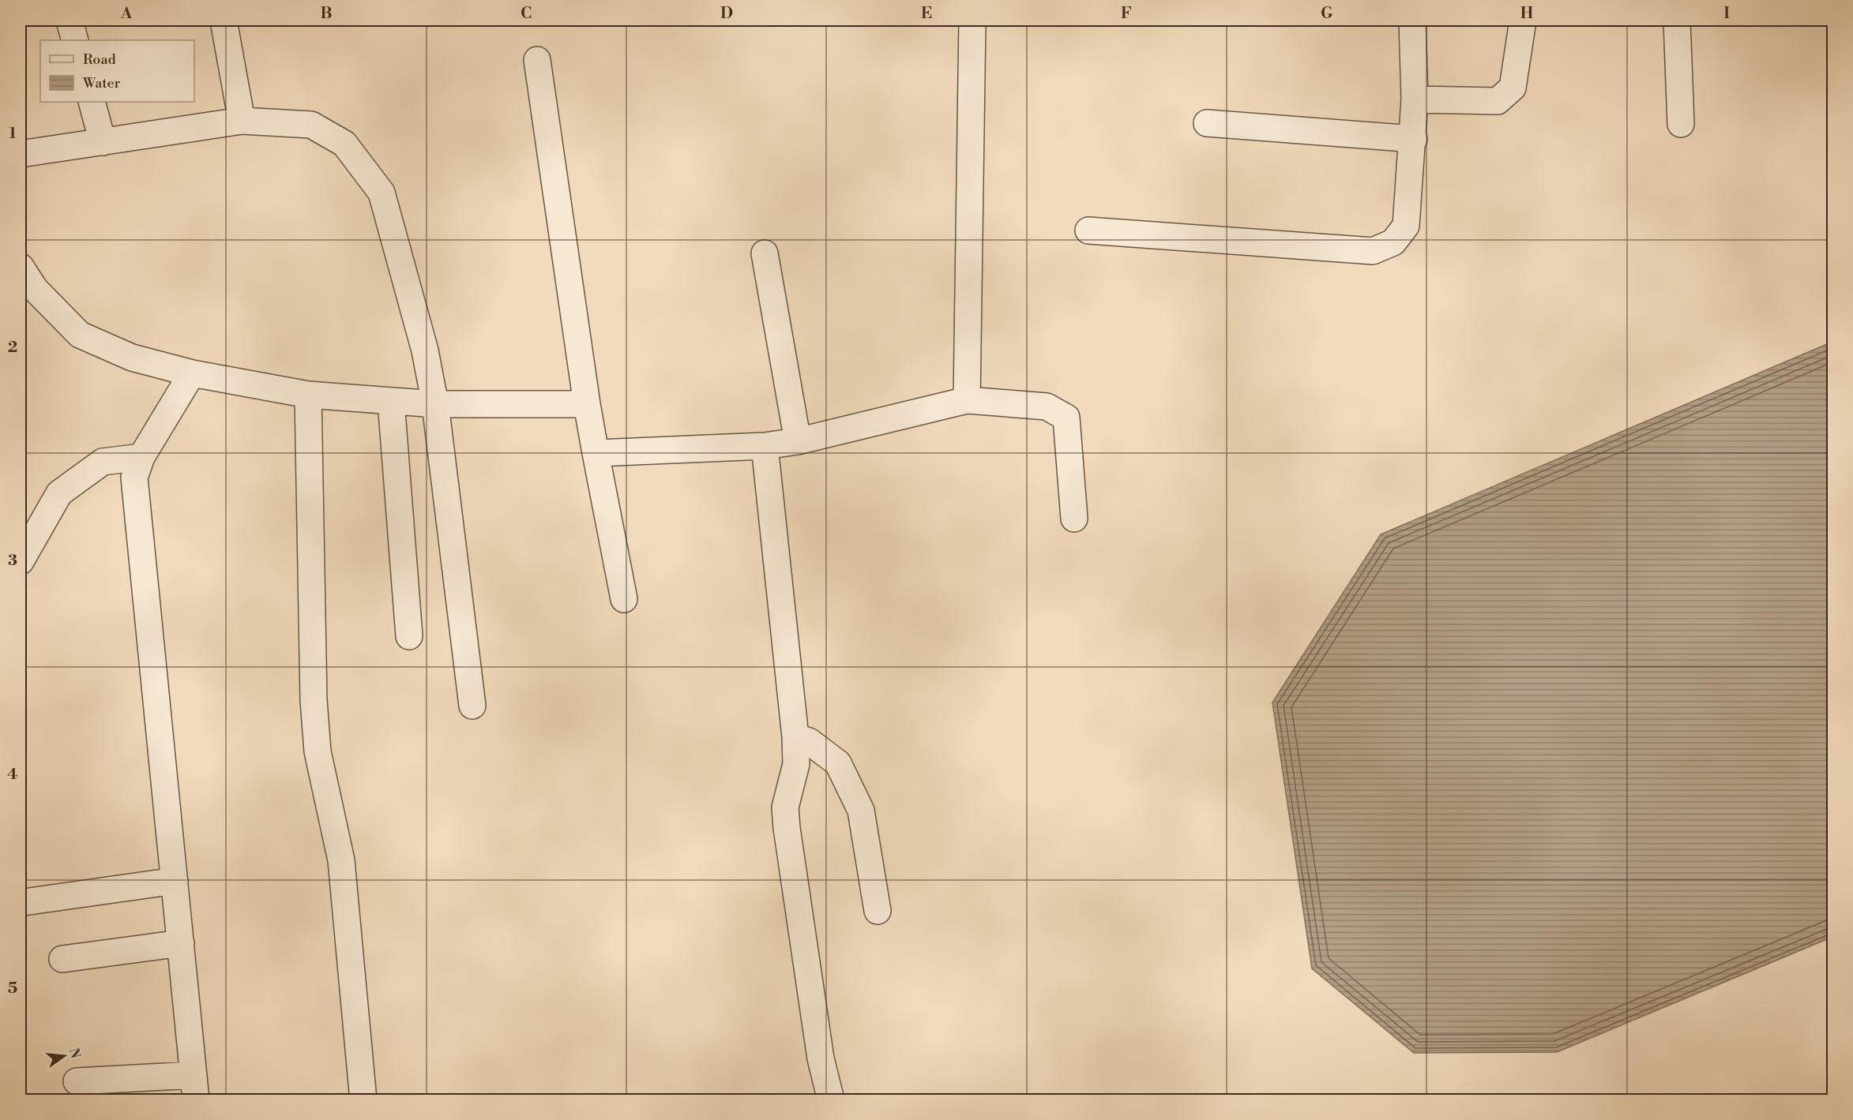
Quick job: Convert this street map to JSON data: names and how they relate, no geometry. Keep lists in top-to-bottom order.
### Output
{
  "legend": ["Road", "Water"],
  "north": "right",
  "grid": {
    "columns": [
      "A",
      "B",
      "C",
      "D",
      "E",
      "F",
      "G",
      "H",
      "I"
    ],
    "rows": [
      "1",
      "2",
      "3",
      "4",
      "5"
    ]
  }
}
